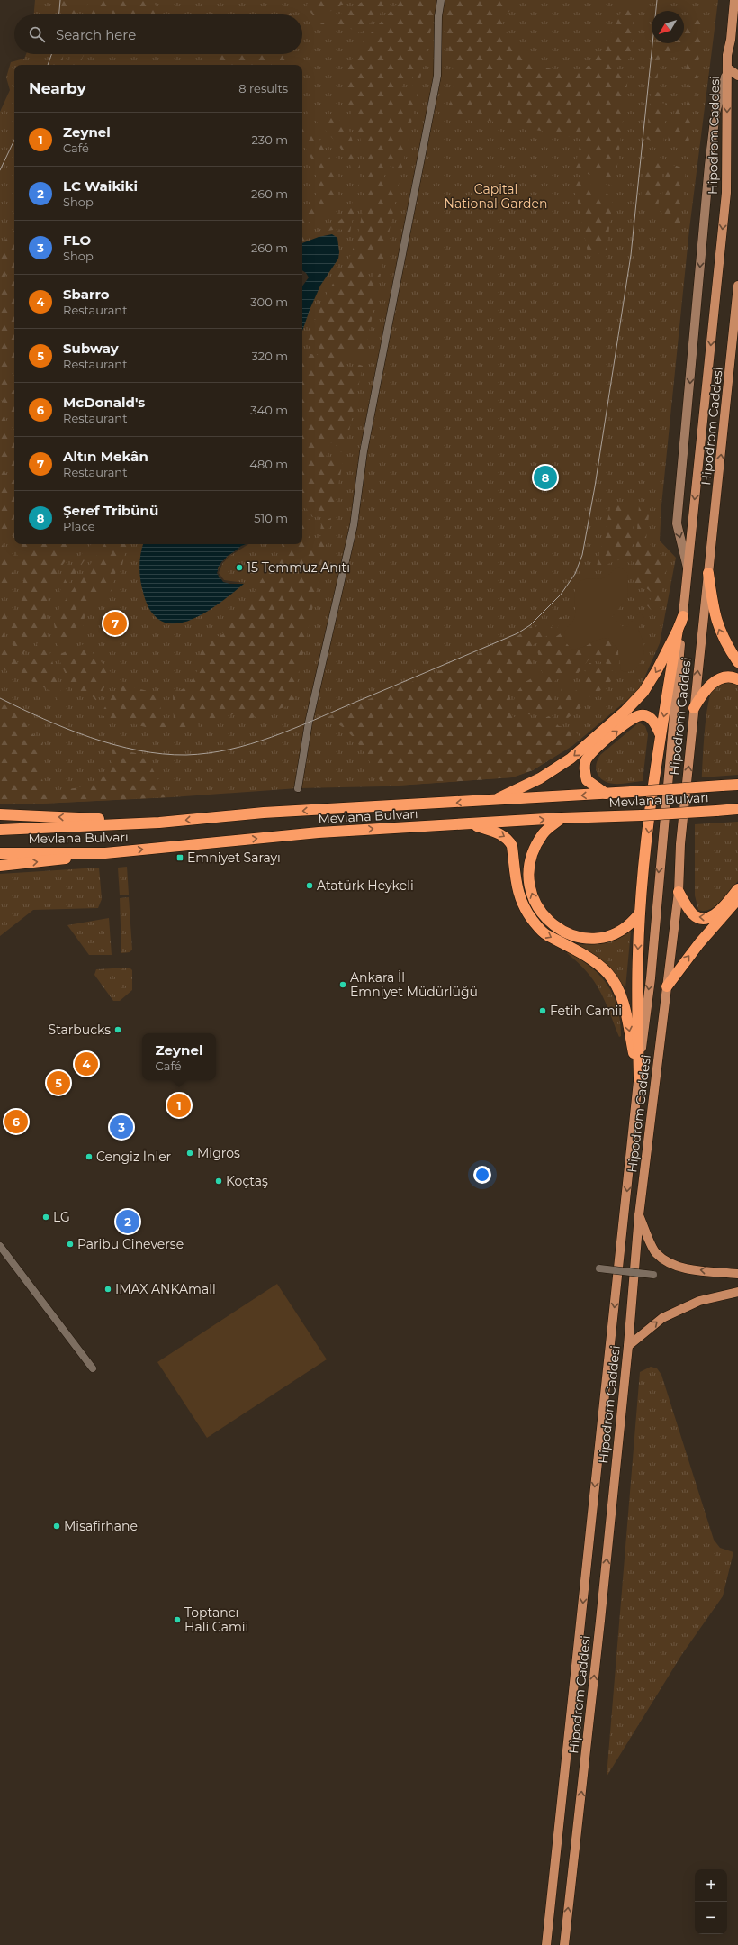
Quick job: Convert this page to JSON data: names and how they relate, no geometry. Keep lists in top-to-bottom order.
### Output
{
  "streets": {
    "highway": ["Mevlana Bulvarı"],
    "main road": ["Hipodrom Caddesi"]
  },
  "parks": ["Capital National Garden"],
  "places": {
    "other": [
      "15 Temmuz Anıtı",
      "Atatürk Heykeli",
      "Ankara İl Emniyet Müdürlüğü",
      "Fetih Camii",
      "Starbucks",
      "Migros",
      "Cengiz İnler",
      "Koçtaş",
      "LG",
      "Paribu Cineverse",
      "IMAX ANKAmall",
      "Misafirhane",
      "Toptancı Hali Camii"
    ],
    "transit": ["Emniyet Sarayı"]
  },
  "north": "bottom left",
  "page": {
    "search": "Search here",
    "heading": ["Nearby", "8 results"],
    "list": [
      {
        "mark": "1",
        "name": "Zeynel",
        "note": "Café",
        "value": "230 m"
      },
      {
        "mark": "2",
        "name": "LC Waikiki",
        "note": "Shop",
        "value": "260 m"
      },
      {
        "mark": "3",
        "name": "FLO",
        "note": "Shop",
        "value": "260 m"
      },
      {
        "mark": "4",
        "name": "Sbarro",
        "note": "Restaurant",
        "value": "300 m"
      },
      {
        "mark": "5",
        "name": "Subway",
        "note": "Restaurant",
        "value": "320 m"
      },
      {
        "mark": "6",
        "name": "McDonald's",
        "note": "Restaurant",
        "value": "340 m"
      },
      {
        "mark": "7",
        "name": "Altın Mekân",
        "note": "Restaurant",
        "value": "480 m"
      },
      {
        "mark": "8",
        "name": "Şeref Tribünü",
        "note": "Place",
        "value": "510 m"
      }
    ],
    "pins": [
      "8",
      "7",
      "4",
      "5",
      "1",
      "6",
      "3",
      "2"
    ],
    "popup": ["Zeynel", "Café"],
    "map_buttons": ["+", "−"]
  }
}
